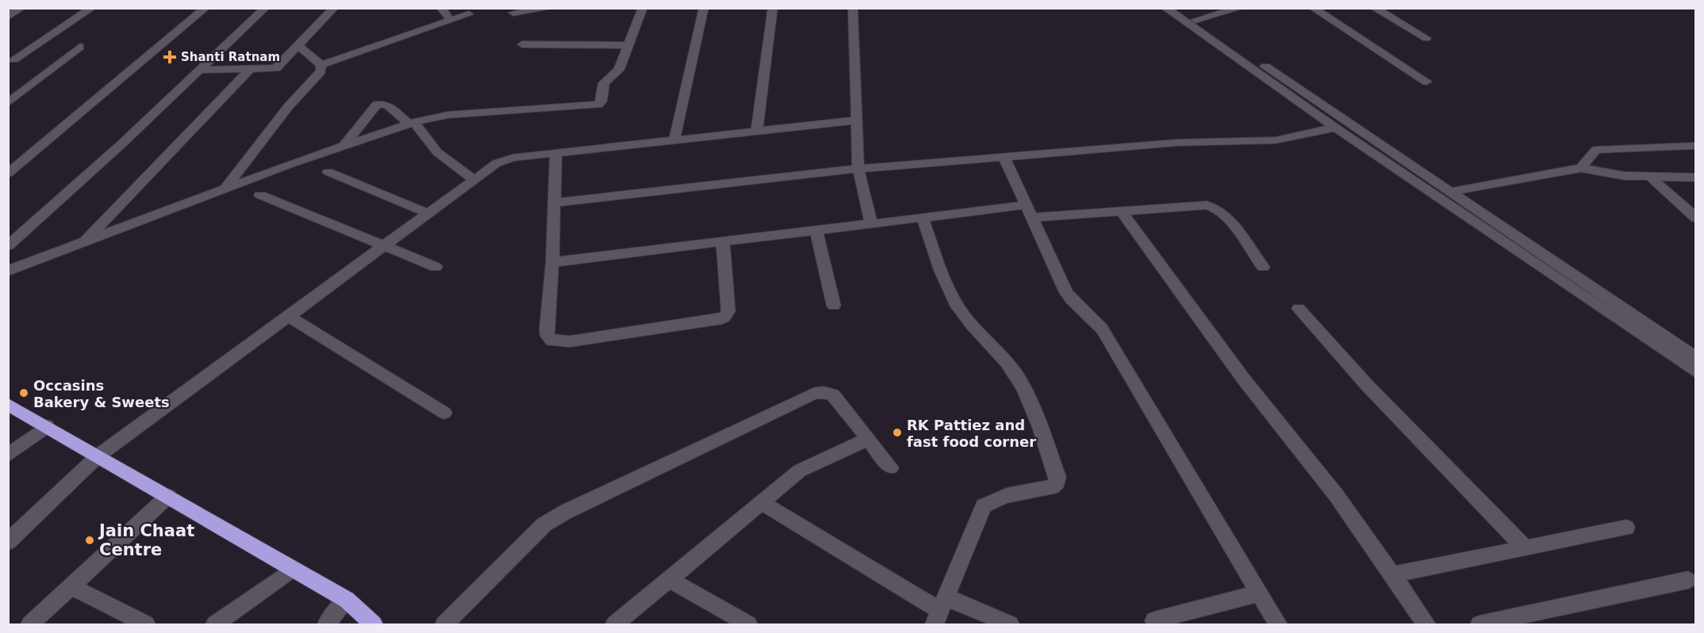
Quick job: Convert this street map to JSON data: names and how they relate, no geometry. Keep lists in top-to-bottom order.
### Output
{
  "places": {
    "health": ["Shanti Ratnam"],
    "other": ["Occasins Bakery & Sweets", "RK Pattiez and fast food corner", "Jain Chaat Centre"]
  }
}
